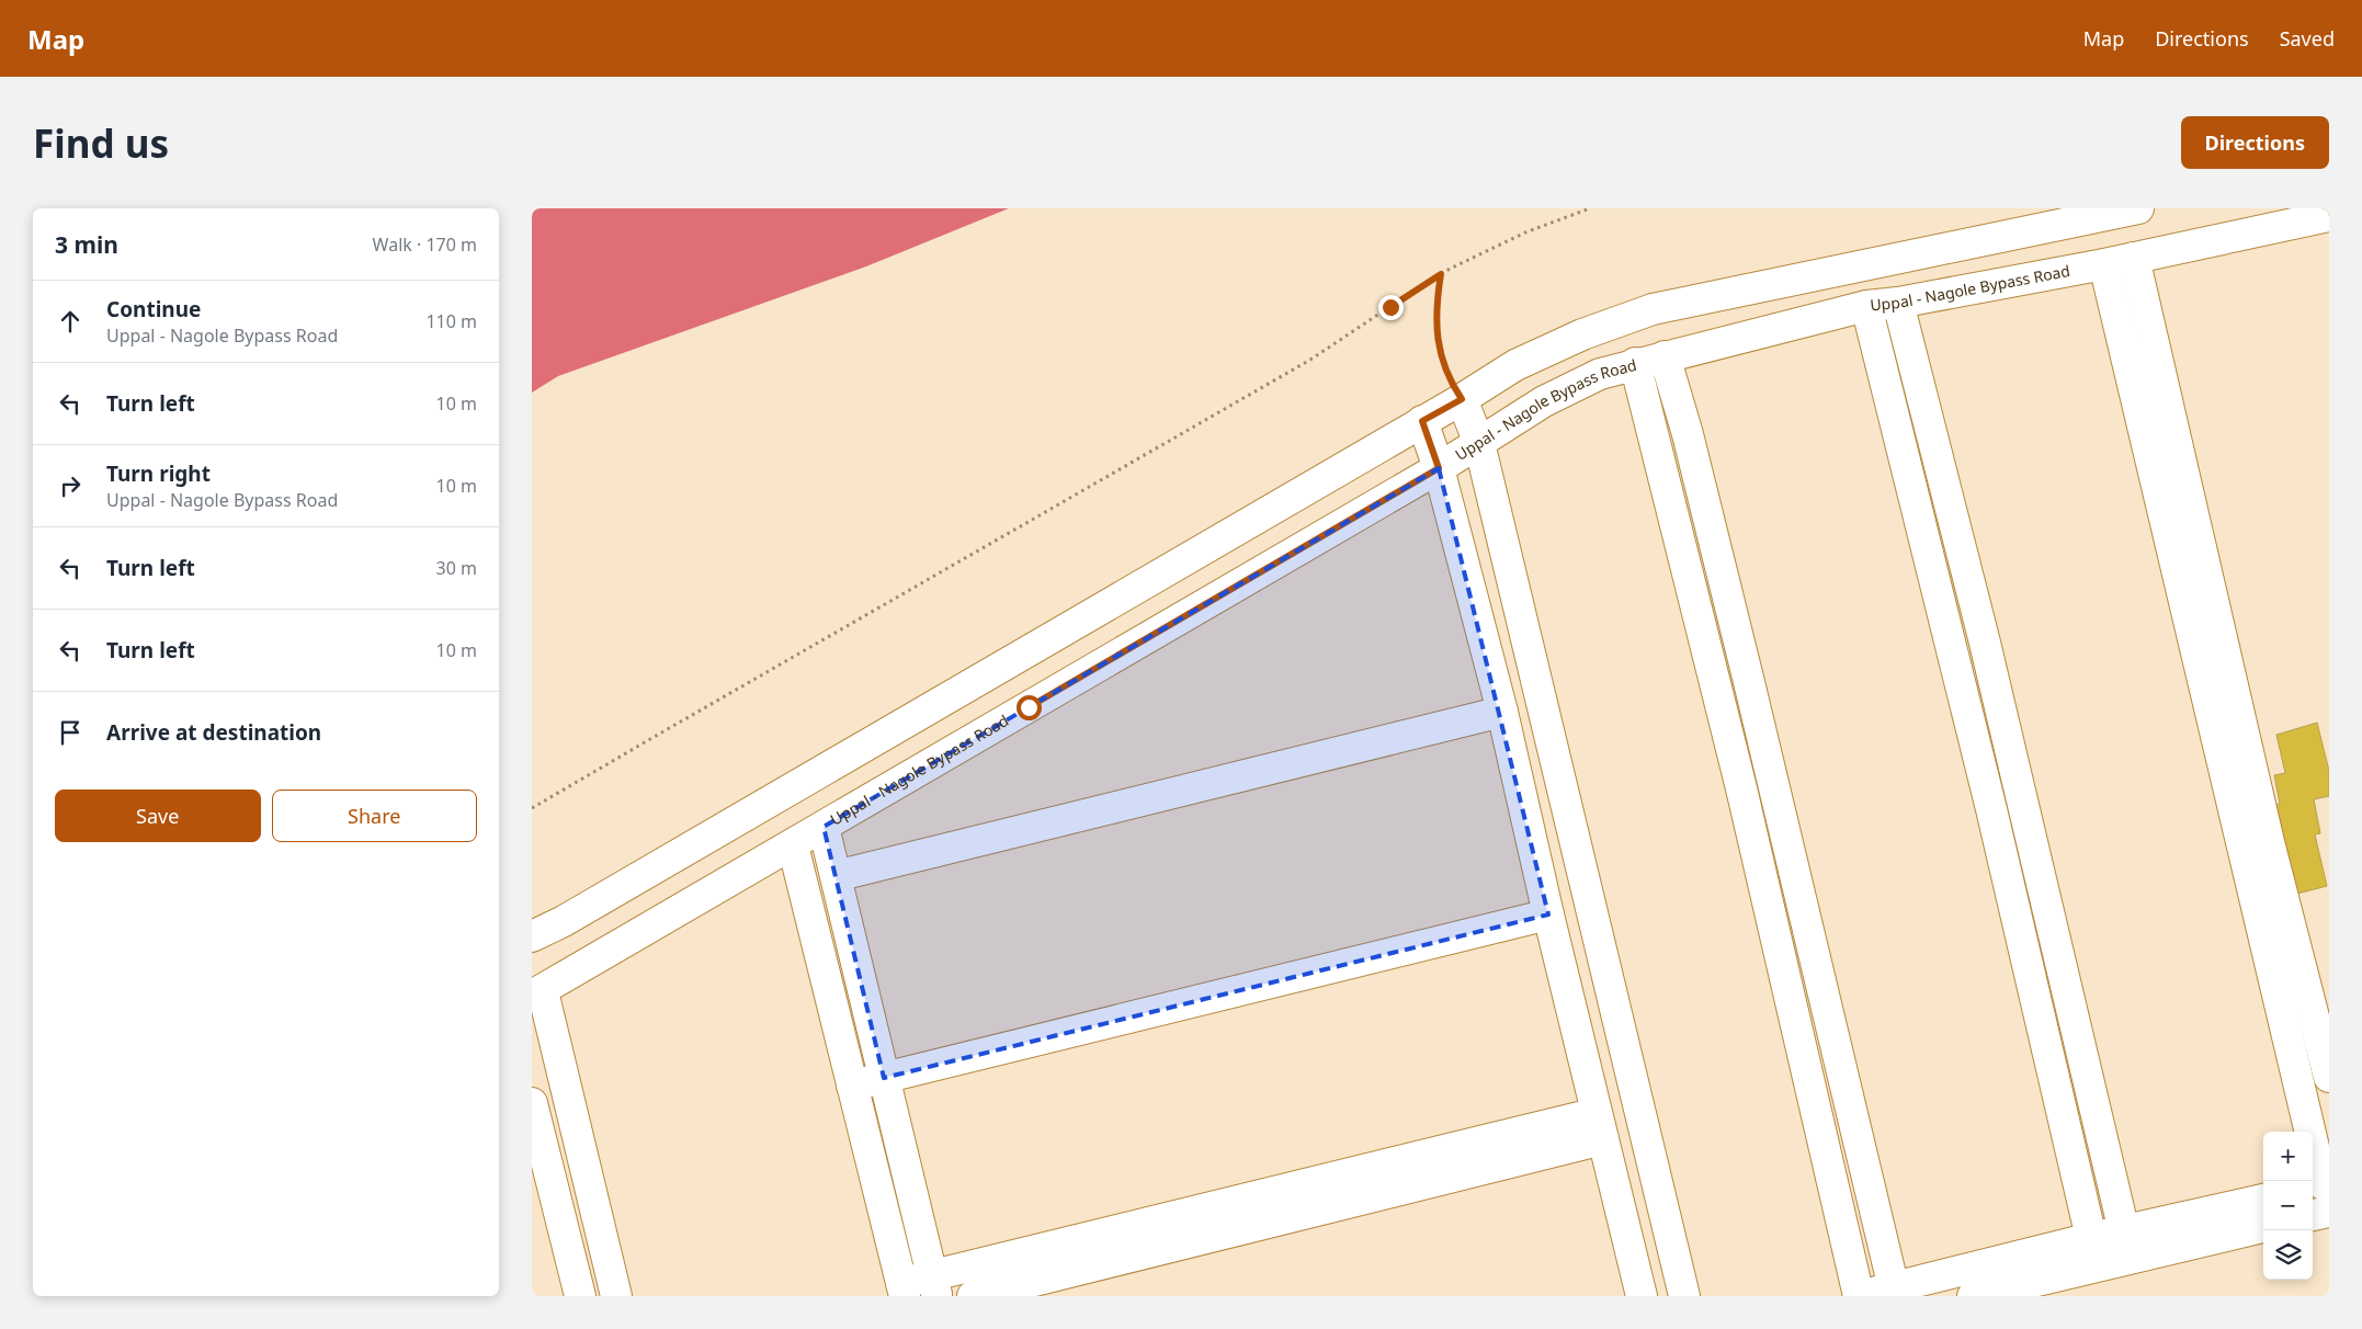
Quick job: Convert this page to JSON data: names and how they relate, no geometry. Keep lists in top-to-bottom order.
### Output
{
  "streets": {
    "street": ["Uppal - Nagole Bypass Road"]
  },
  "page": {
    "header": "Map",
    "nav": ["Map", "Directions", "Saved"],
    "buttons": [
      "Directions",
      ["Save", "Share"]
    ],
    "title": "Find us",
    "heading": ["3 min", "Walk · 170 m"],
    "list": [
      ["Continue", "Uppal - Nagole Bypass Road", "110 m"],
      ["Turn left", "10 m"],
      ["Turn right", "Uppal - Nagole Bypass Road", "10 m"],
      ["Turn left", "30 m"],
      ["Turn left", "10 m"],
      "Arrive at destination"
    ],
    "map_buttons": ["+", "−"]
  }
}
